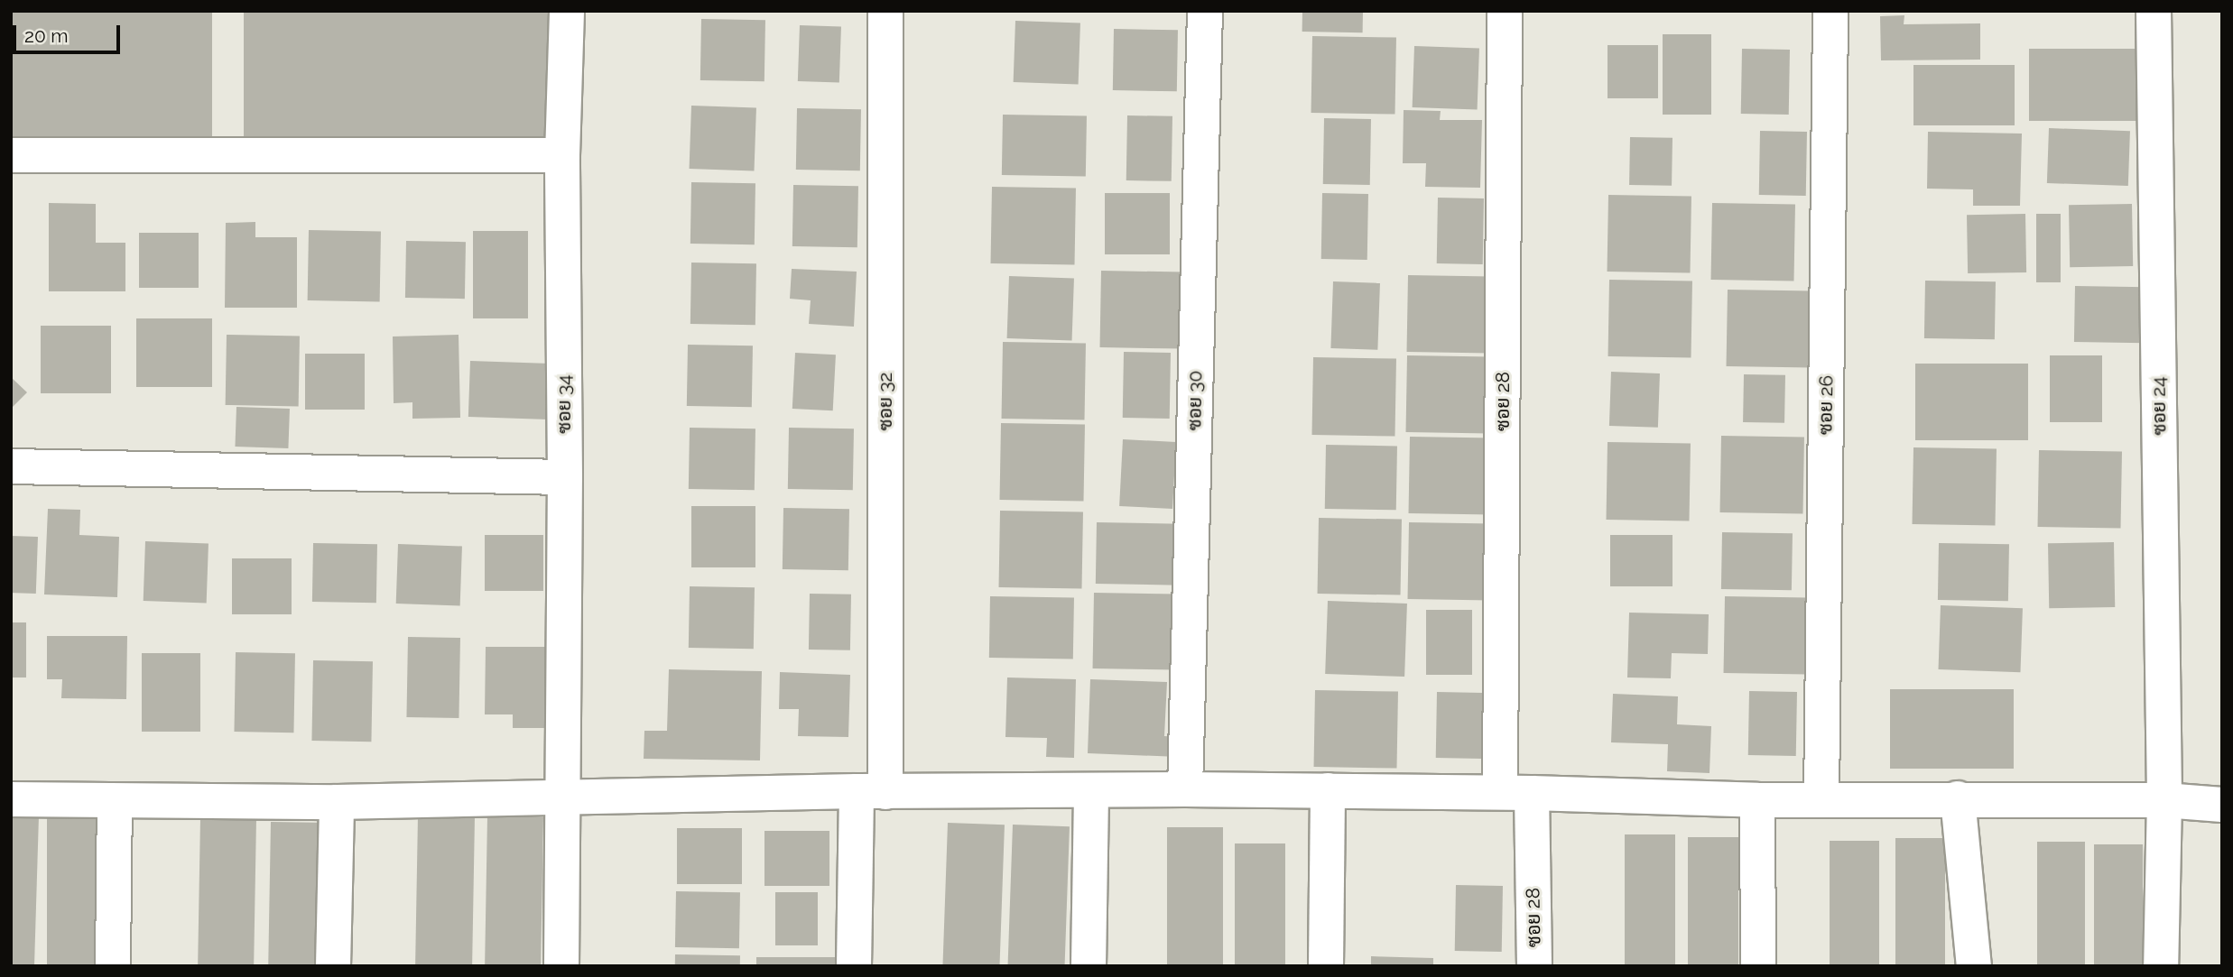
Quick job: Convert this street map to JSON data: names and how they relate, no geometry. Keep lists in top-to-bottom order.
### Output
{
  "streets": {
    "street": [
      "ซอย 30",
      "ซอย 32",
      "ซอย 28",
      "ซอย 34",
      "ซอย 26",
      "ซอย 24"
    ]
  },
  "scale_bar": "20 m"
}
